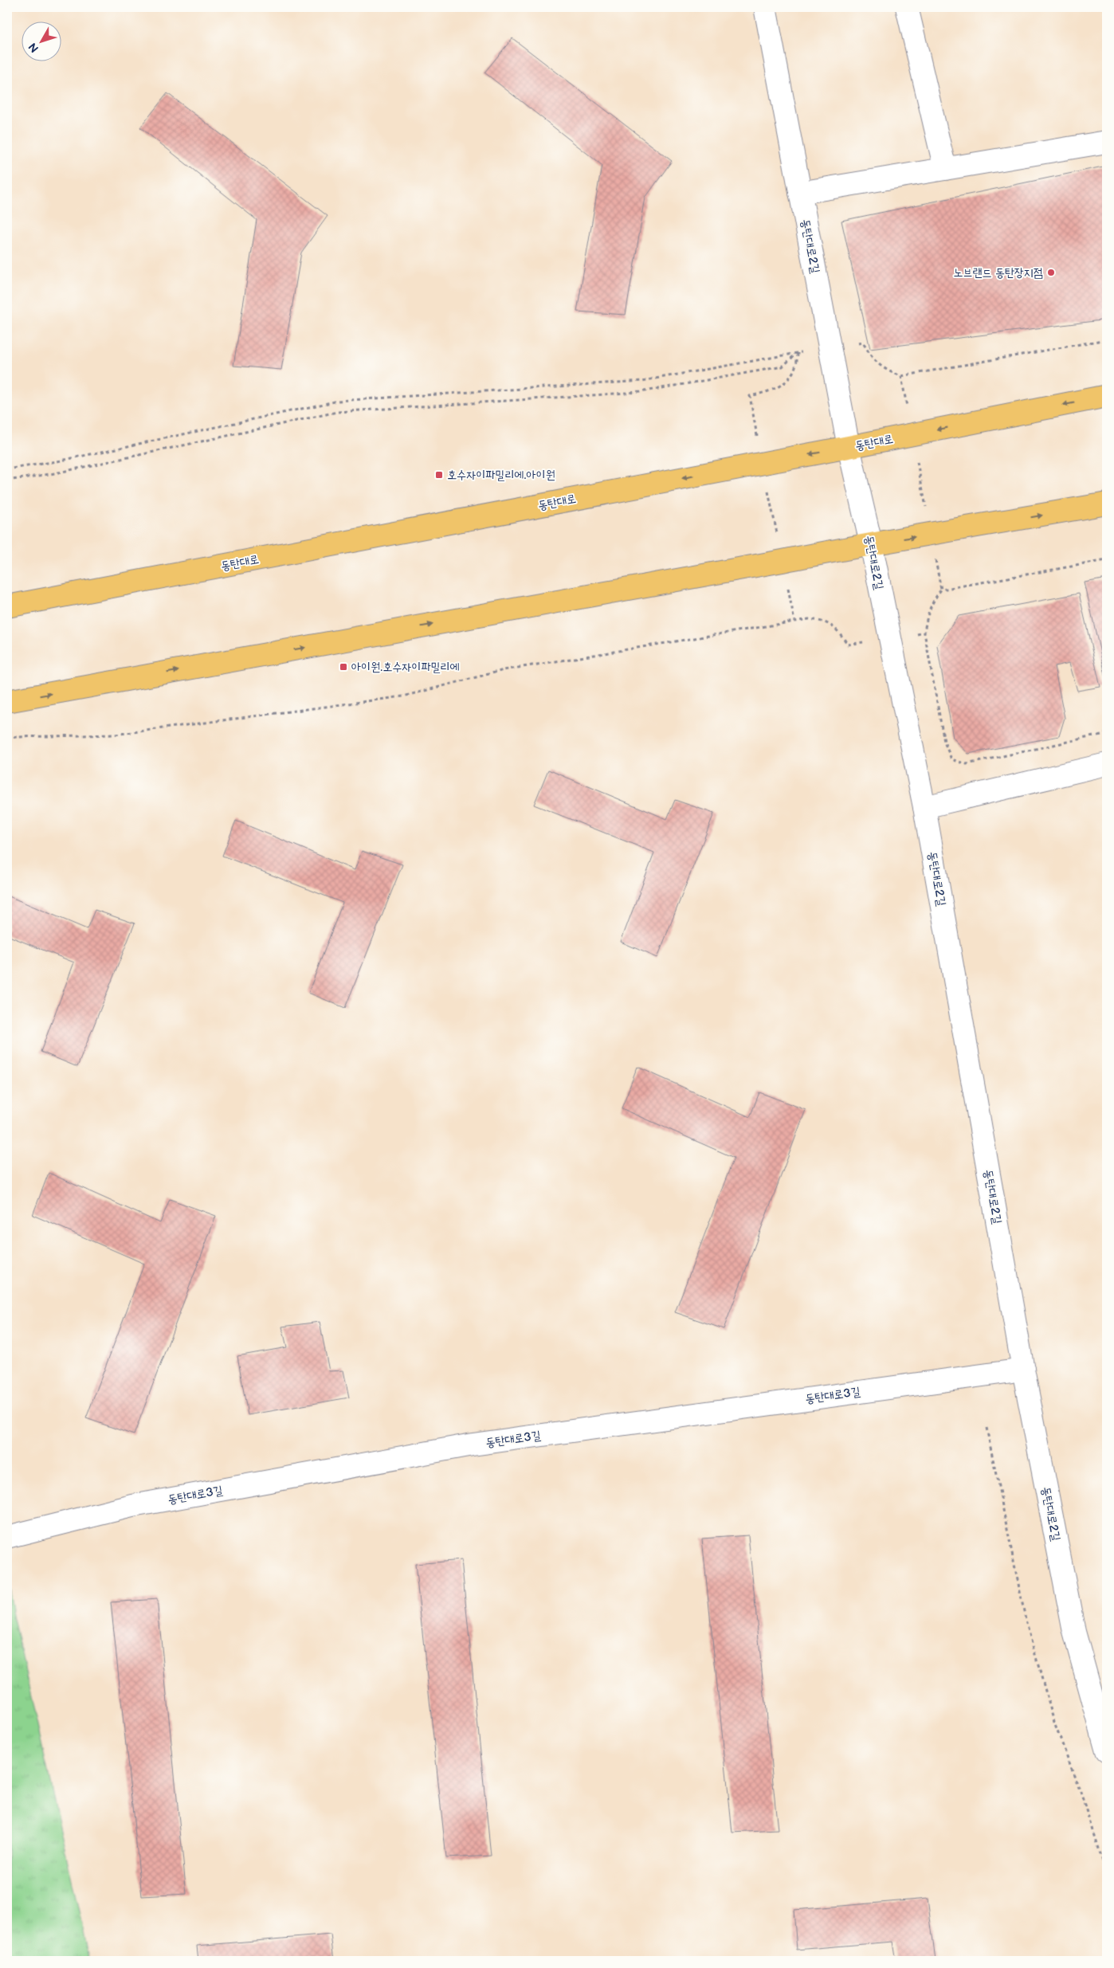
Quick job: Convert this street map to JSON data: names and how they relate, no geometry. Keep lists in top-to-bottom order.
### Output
{
  "streets": {
    "main road": ["동탄대로"],
    "street": ["동탄대로2길", "동탄대로3길"]
  },
  "crossings": [
    ["동탄대로2길", "동탄대로"],
    ["동탄대로2길", "동탄대로3길"]
  ],
  "places": {
    "other": ["노브랜드 동탄장지점"],
    "transit": ["호수자이파밀리에.아이원", "아이원.호수자이파밀리에"]
  },
  "north": "bottom left"
}
